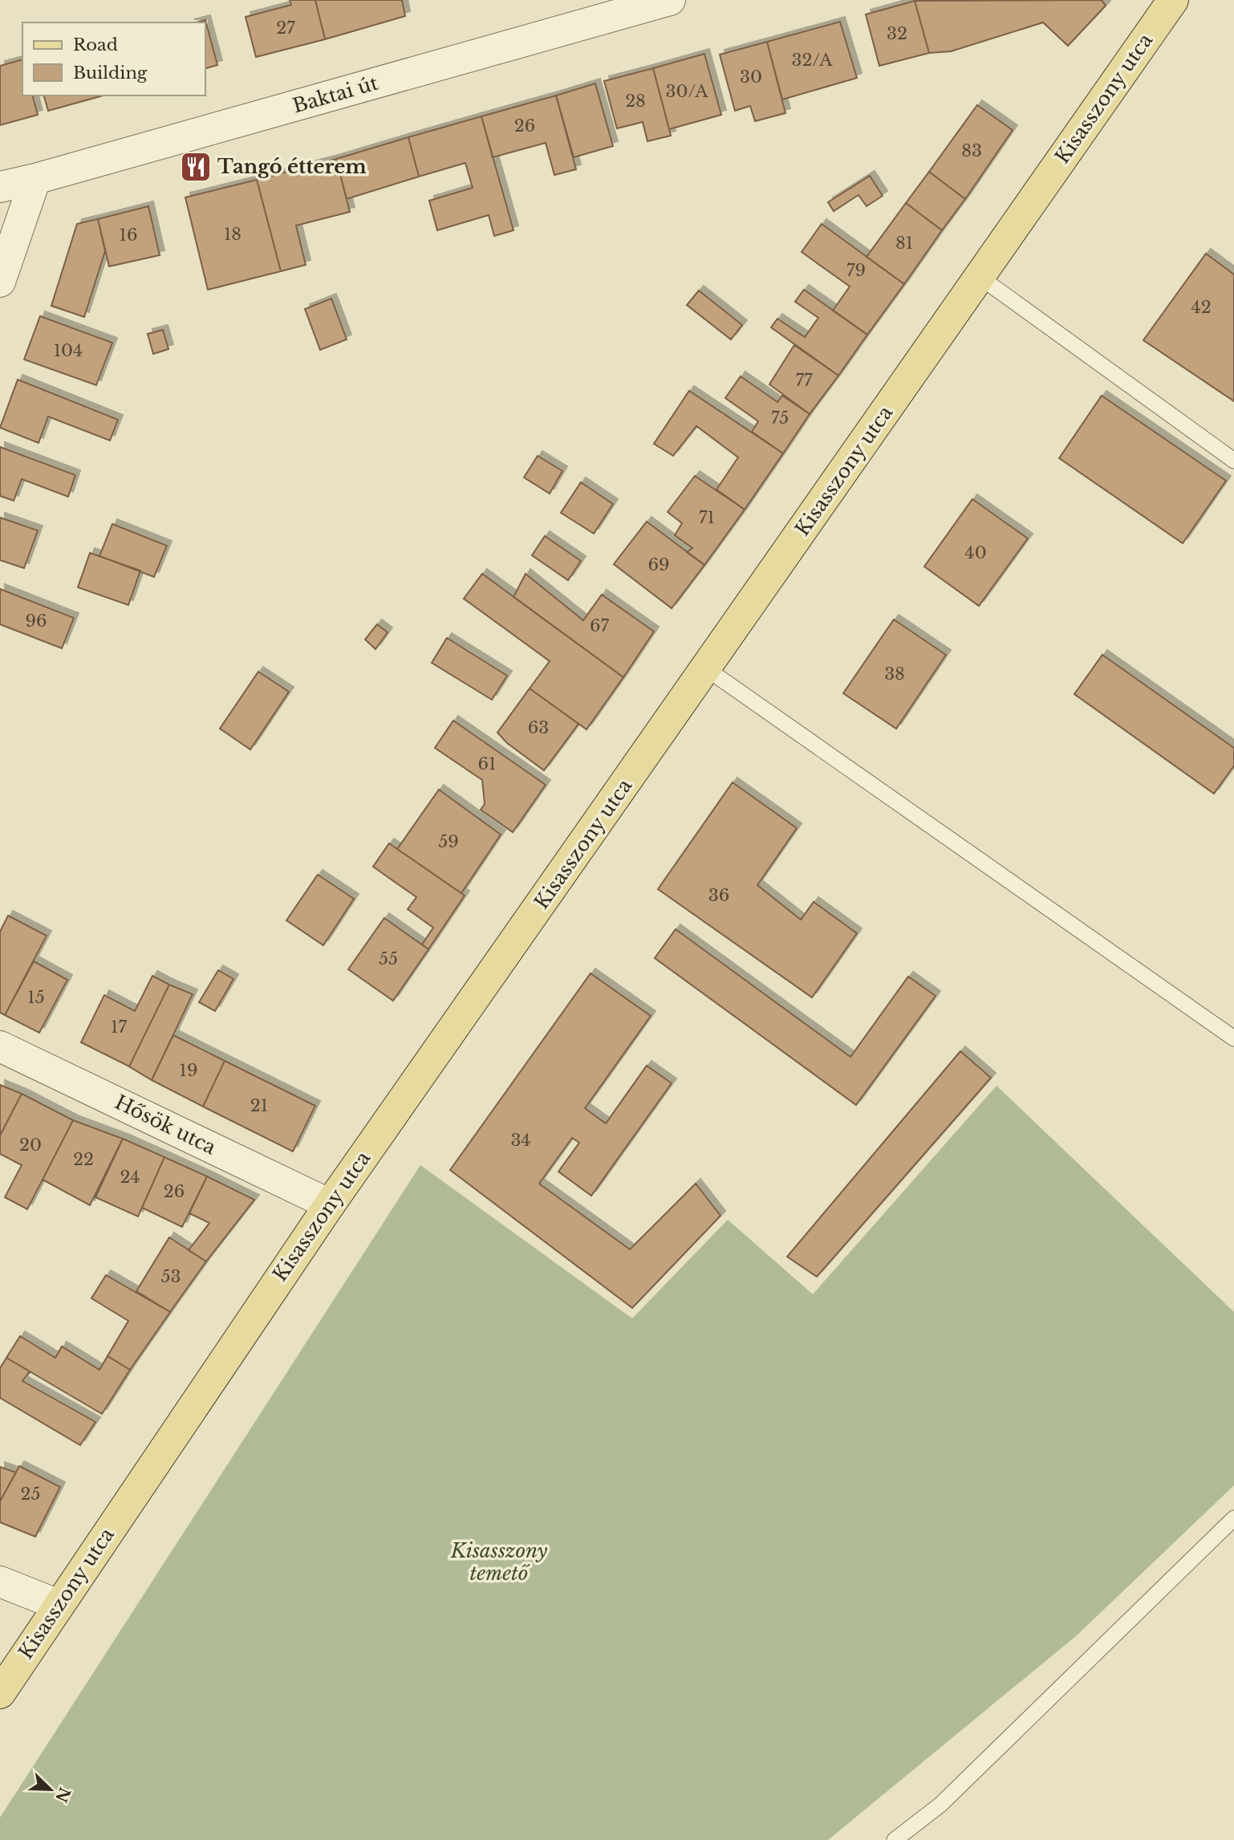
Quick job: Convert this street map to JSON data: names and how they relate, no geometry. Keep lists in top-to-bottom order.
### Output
{
  "streets": {
    "main road": ["Kisasszony utca"],
    "street": ["Baktai út", "Hősök utca"]
  },
  "crossings": [
    ["Kisasszony utca", "Hősök utca"]
  ],
  "parks": ["Kisasszony temető"],
  "places": {
    "restaurant": ["Tangó étterem"]
  },
  "house_numbers": [
    "27",
    "32",
    "32/A",
    "30",
    "30/A",
    "28",
    "26",
    "83",
    "18",
    "16",
    "81",
    "79",
    "42",
    "104",
    "77",
    "75",
    "71",
    "40",
    "69",
    "96",
    "67",
    "38",
    "63",
    "61",
    "59",
    "36",
    "55",
    "15",
    "17",
    "19",
    "21",
    "34",
    "20",
    "22",
    "24",
    "26",
    "53",
    "25"
  ],
  "legend": ["Road", "Building"],
  "north": "bottom right"
}
